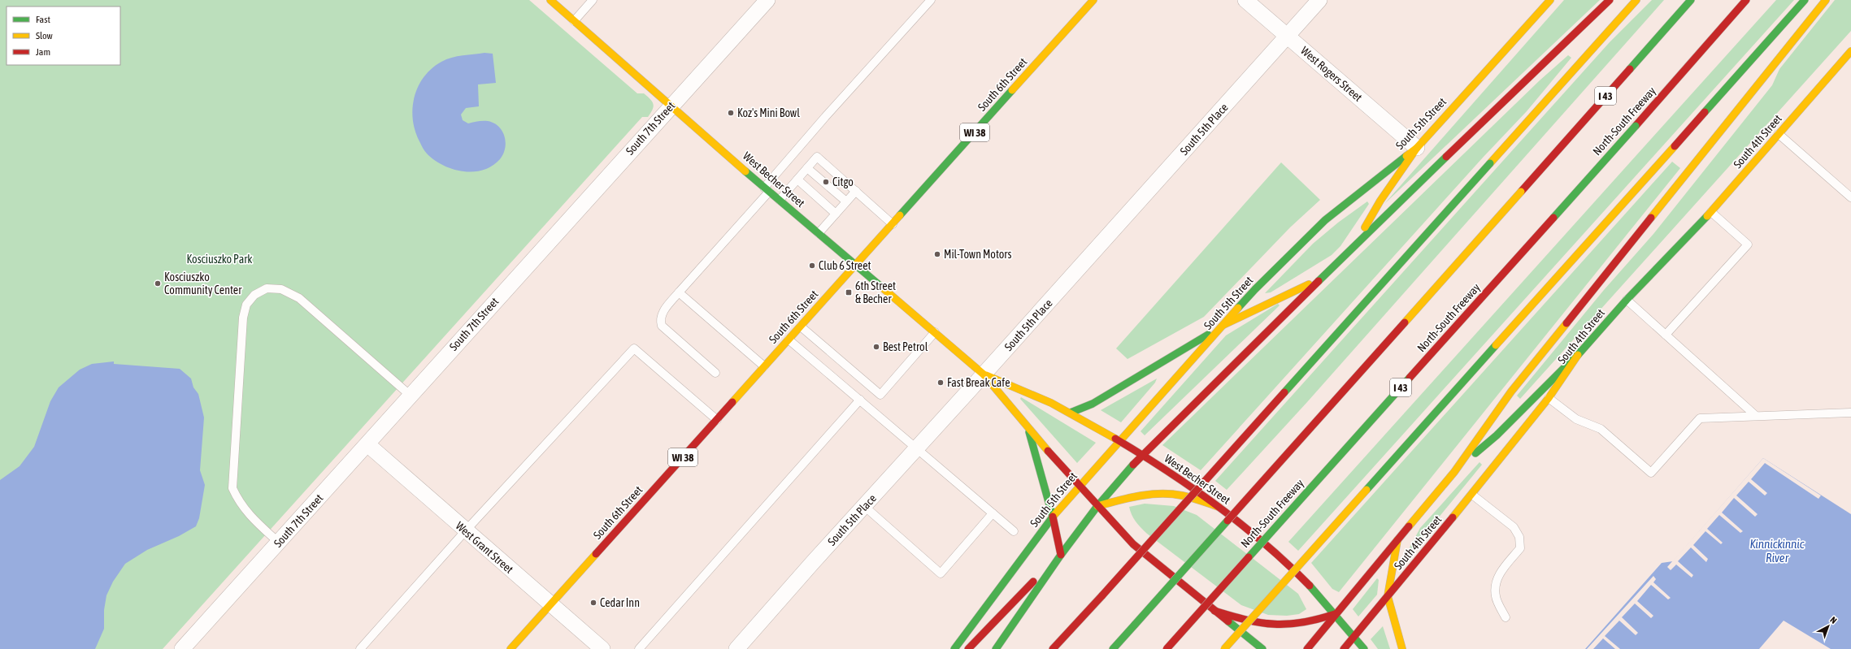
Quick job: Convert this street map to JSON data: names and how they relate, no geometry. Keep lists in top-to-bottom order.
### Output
{
  "streets": {
    "main road": [
      "South 6th Street",
      "I 43",
      "North-South Freeway",
      "South 5th Street",
      "WI 38",
      "South 4th Street",
      "West Becher Street"
    ],
    "street": [
      "West Rogers Street",
      "South 7th Street",
      "South 5th Place",
      "West Grant Street"
    ]
  },
  "crossings": [
    ["West Rogers Street", "South 5th Street"],
    ["West Rogers Street", "South 5th Place"],
    ["South 6th Street", "West Becher Street"],
    ["South 6th Street", "West Grant Street"],
    ["South 5th Street", "West Becher Street"],
    ["South 7th Street", "West Becher Street"],
    ["South 7th Street", "West Grant Street"],
    ["South 5th Place", "West Becher Street"],
    ["South 4th Street", "West Becher Street"]
  ],
  "water": ["Kinnickinnic River"],
  "parks": ["Kosciuszko Park"],
  "places": {
    "other": [
      "Koz's Mini Bowl",
      "Citgo",
      "Mil-Town Motors",
      "Club 6 Street",
      "Kosciuszko Community Center",
      "Best Petrol",
      "Fast Break Cafe",
      "Cedar Inn"
    ],
    "transit": ["6th Street & Becher"]
  },
  "legend": ["Fast", "Slow", "Jam"],
  "north": "top right"
}
